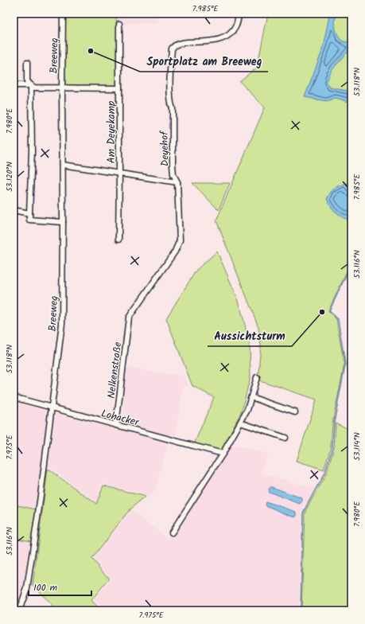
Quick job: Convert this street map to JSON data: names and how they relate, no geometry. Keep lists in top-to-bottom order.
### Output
{
  "streets": {
    "street": [
      "Breeweg",
      "Am Deyekamp",
      "Deyehof",
      "Nelkenstraße",
      "Lohacker"
    ]
  },
  "crossings": [
    ["Breeweg", "Lohacker"],
    ["Deyehof", "Nelkenstraße"],
    ["Nelkenstraße", "Lohacker"]
  ],
  "places": ["Sportplatz am Breeweg", "Aussichtsturm"],
  "scale_bar": "100 m",
  "coordinates": [
    "7.985°E",
    "53.118°N",
    "7.980°E",
    "53.120°N",
    "53.116°N",
    "53.114°N",
    "7.975°E"
  ]
}
